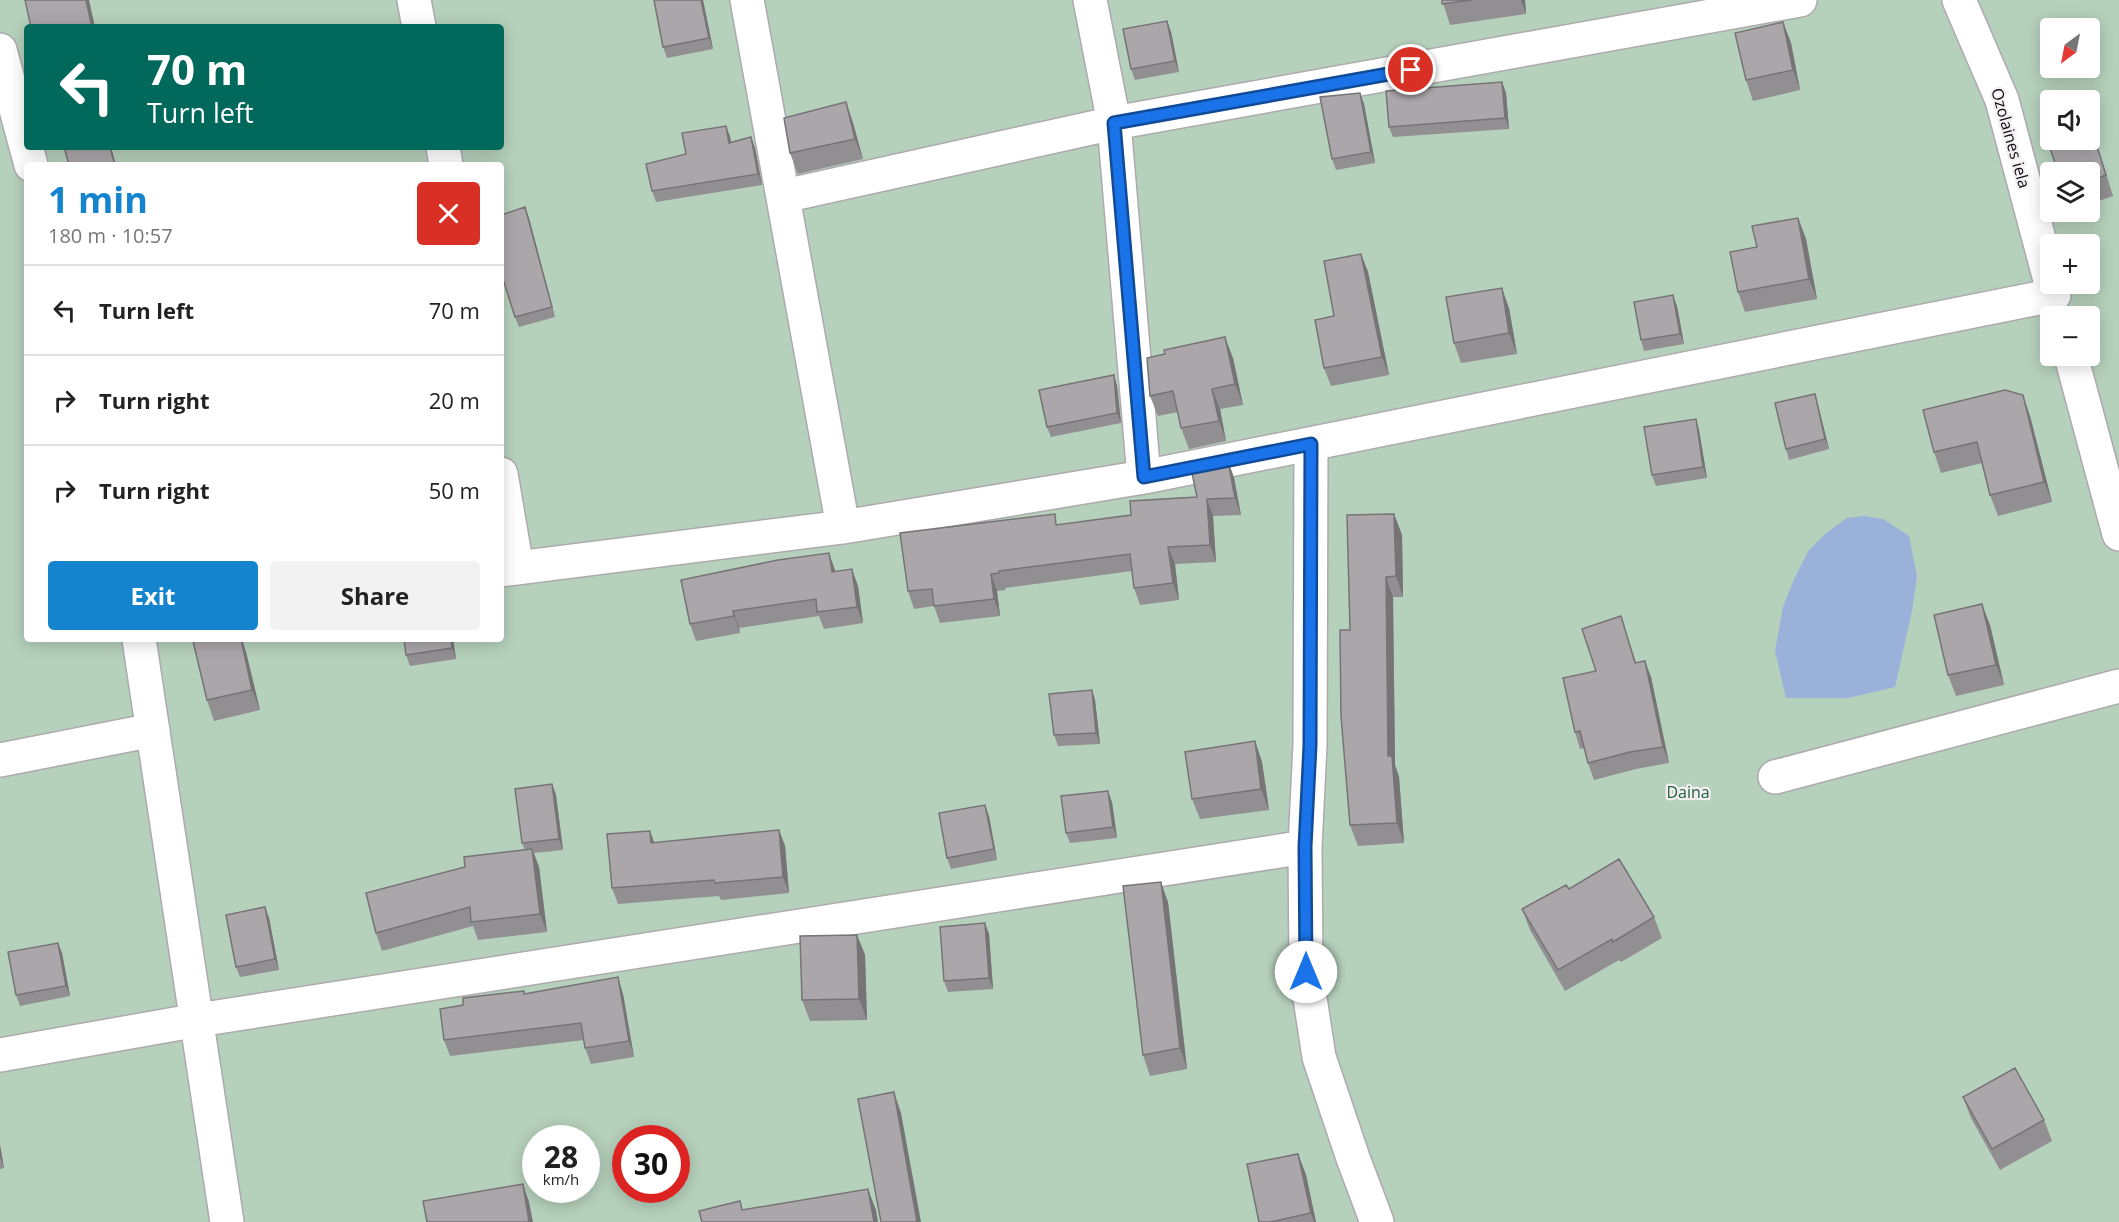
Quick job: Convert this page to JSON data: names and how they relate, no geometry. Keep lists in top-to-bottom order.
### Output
{
  "streets": {
    "street": ["Ozolaines iela"]
  },
  "parks": ["Daina"],
  "north": "bottom left",
  "page": {
    "map_buttons": ["+", "−"],
    "turn": ["70 m", "Turn left"],
    "heading": ["1 min", "180 m · 10:57"],
    "list": [
      {
        "name": "Turn left",
        "value": "70 m"
      },
      {
        "name": "Turn right",
        "value": "20 m"
      },
      {
        "name": "Turn right",
        "value": "50 m"
      }
    ],
    "buttons": ["Exit", "Share"],
    "speed": "28 km/h",
    "limit": "30"
  }
}
